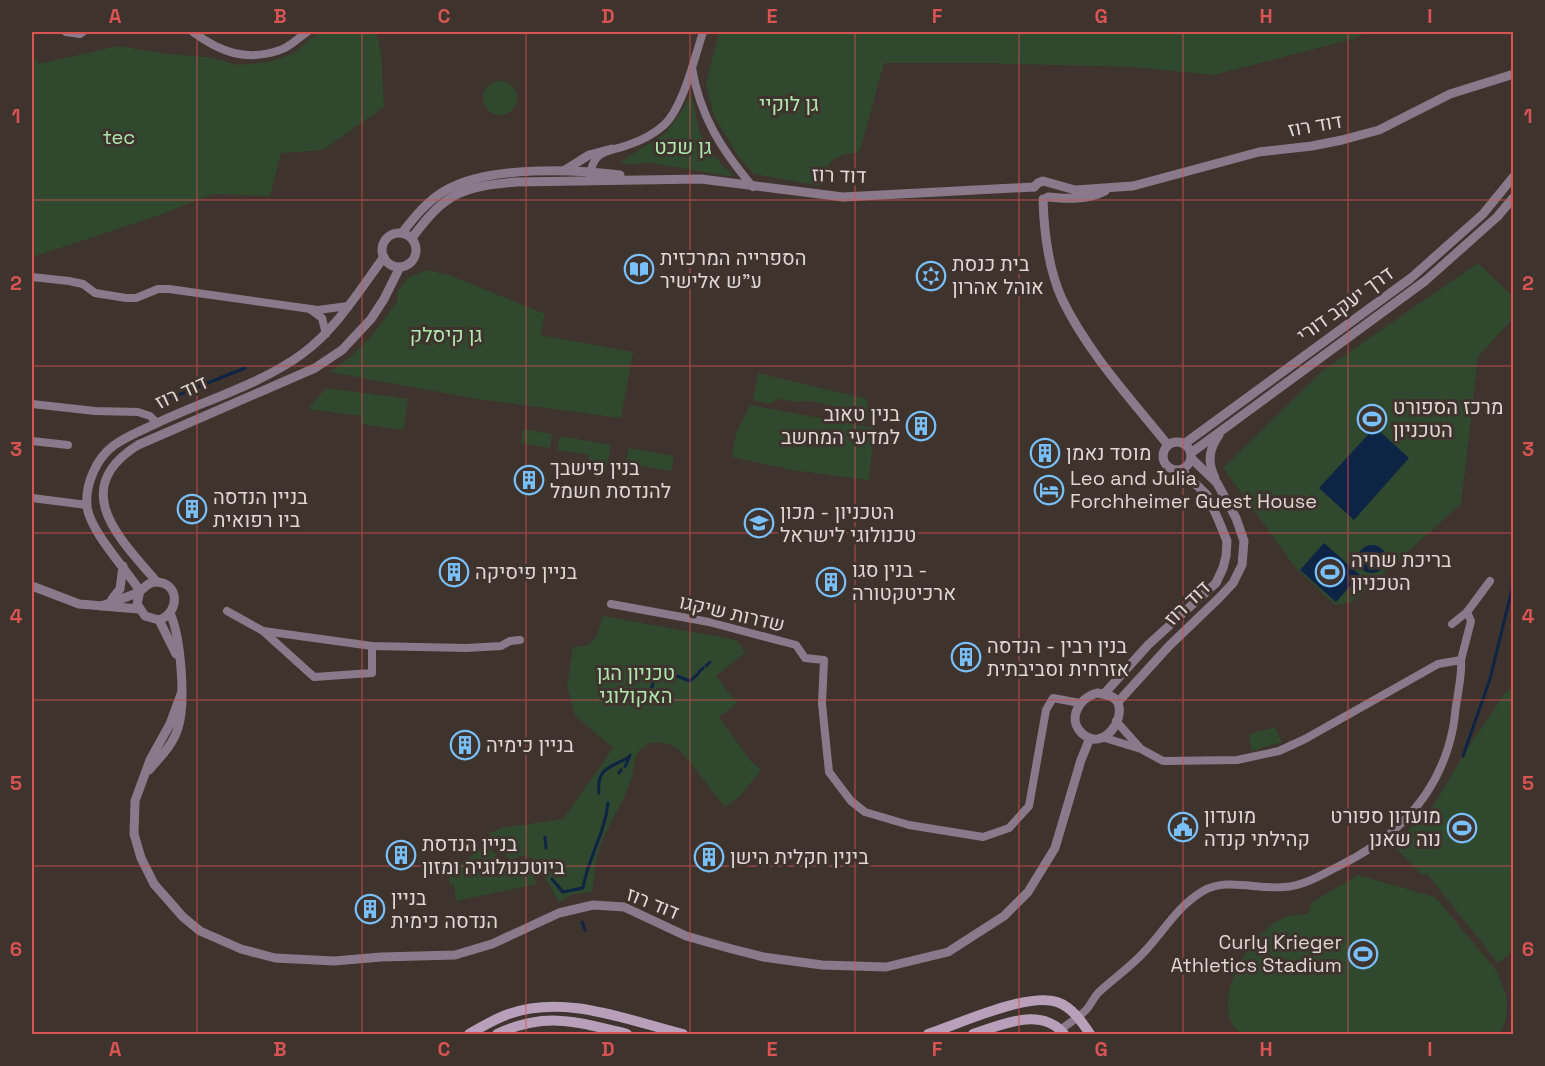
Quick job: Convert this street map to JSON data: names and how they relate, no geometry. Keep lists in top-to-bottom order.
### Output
{
  "streets": {
    "street": ["דוד רוז", "דרך יעקב דורי", "שדרות שיקגו"]
  },
  "crossings": [
    ["דוד רוז", "דרך יעקב דורי"],
    ["דוד רוז", "שדרות שיקגו"]
  ],
  "parks": [
    "גן לוקיי",
    "tec",
    "גן שכט",
    "גן קיסלק",
    "טכניון הגן האקולוגי"
  ],
  "places": {
    "library": ["הספרייה המרכזית ע\"ש אלישיר"],
    "synagogue": ["בית כנסת אוהל אהרון"],
    "sports": [
      "מרכז הספורט הטכניון",
      "בריכת שחיה הטכניון",
      "מועדון ספורט נוה שאנן",
      "Curly Krieger Athletics Stadium"
    ],
    "building": [
      "בנין טאוב למדעי המחשב",
      "מוסד נאמן",
      "בנין פישבך להנדסת חשמל",
      "בניין הנדסה ביו רפואית",
      "בניין פיסיקה",
      "בנין סגו - ארכיטקטורה",
      "בנין רבין - הנדסה אזרחית וסביבתית",
      "בניין כימיה",
      "בניין הנדסת ביוטכנולוגיה ומזון",
      "בינין חקלית הישן",
      "בניין הנדסה כימית"
    ],
    "hotel": ["Leo and Julia Forchheimer Guest House"],
    "school or university": ["הטכניון - מכון טכנולוגי לישראל"],
    "public building": ["מועדון קהילתי קנדה"]
  },
  "grid": {
    "columns": [
      "A",
      "B",
      "C",
      "D",
      "E",
      "F",
      "G",
      "H",
      "I"
    ],
    "rows": [
      "1",
      "2",
      "3",
      "4",
      "5",
      "6"
    ]
  }
}
